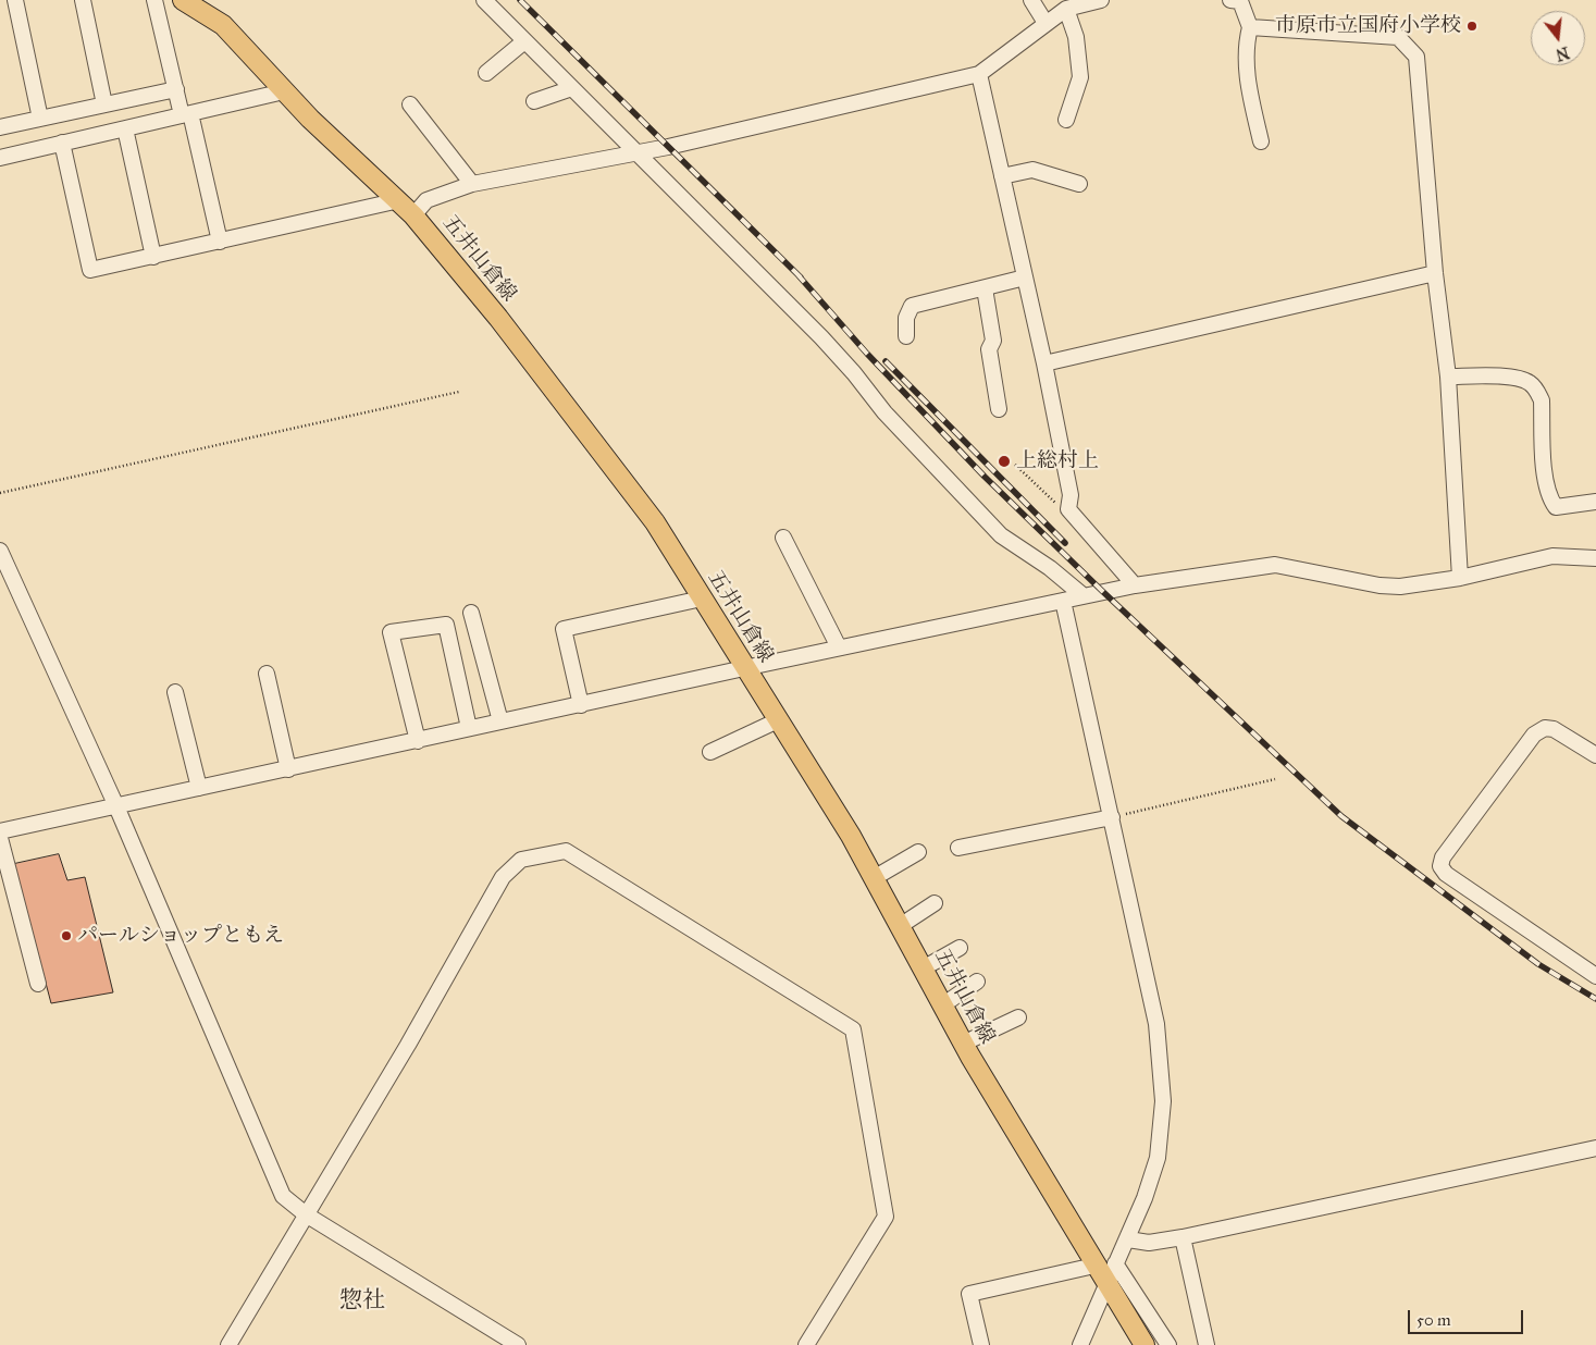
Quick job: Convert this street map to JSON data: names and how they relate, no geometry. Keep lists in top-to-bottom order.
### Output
{
  "streets": {
    "main road": ["五井山倉線"]
  },
  "districts": ["惣社"],
  "places": ["市原市立国府小学校", "上総村上", "パールショップともえ"],
  "scale_bar": "50 m",
  "north": "bottom"
}
